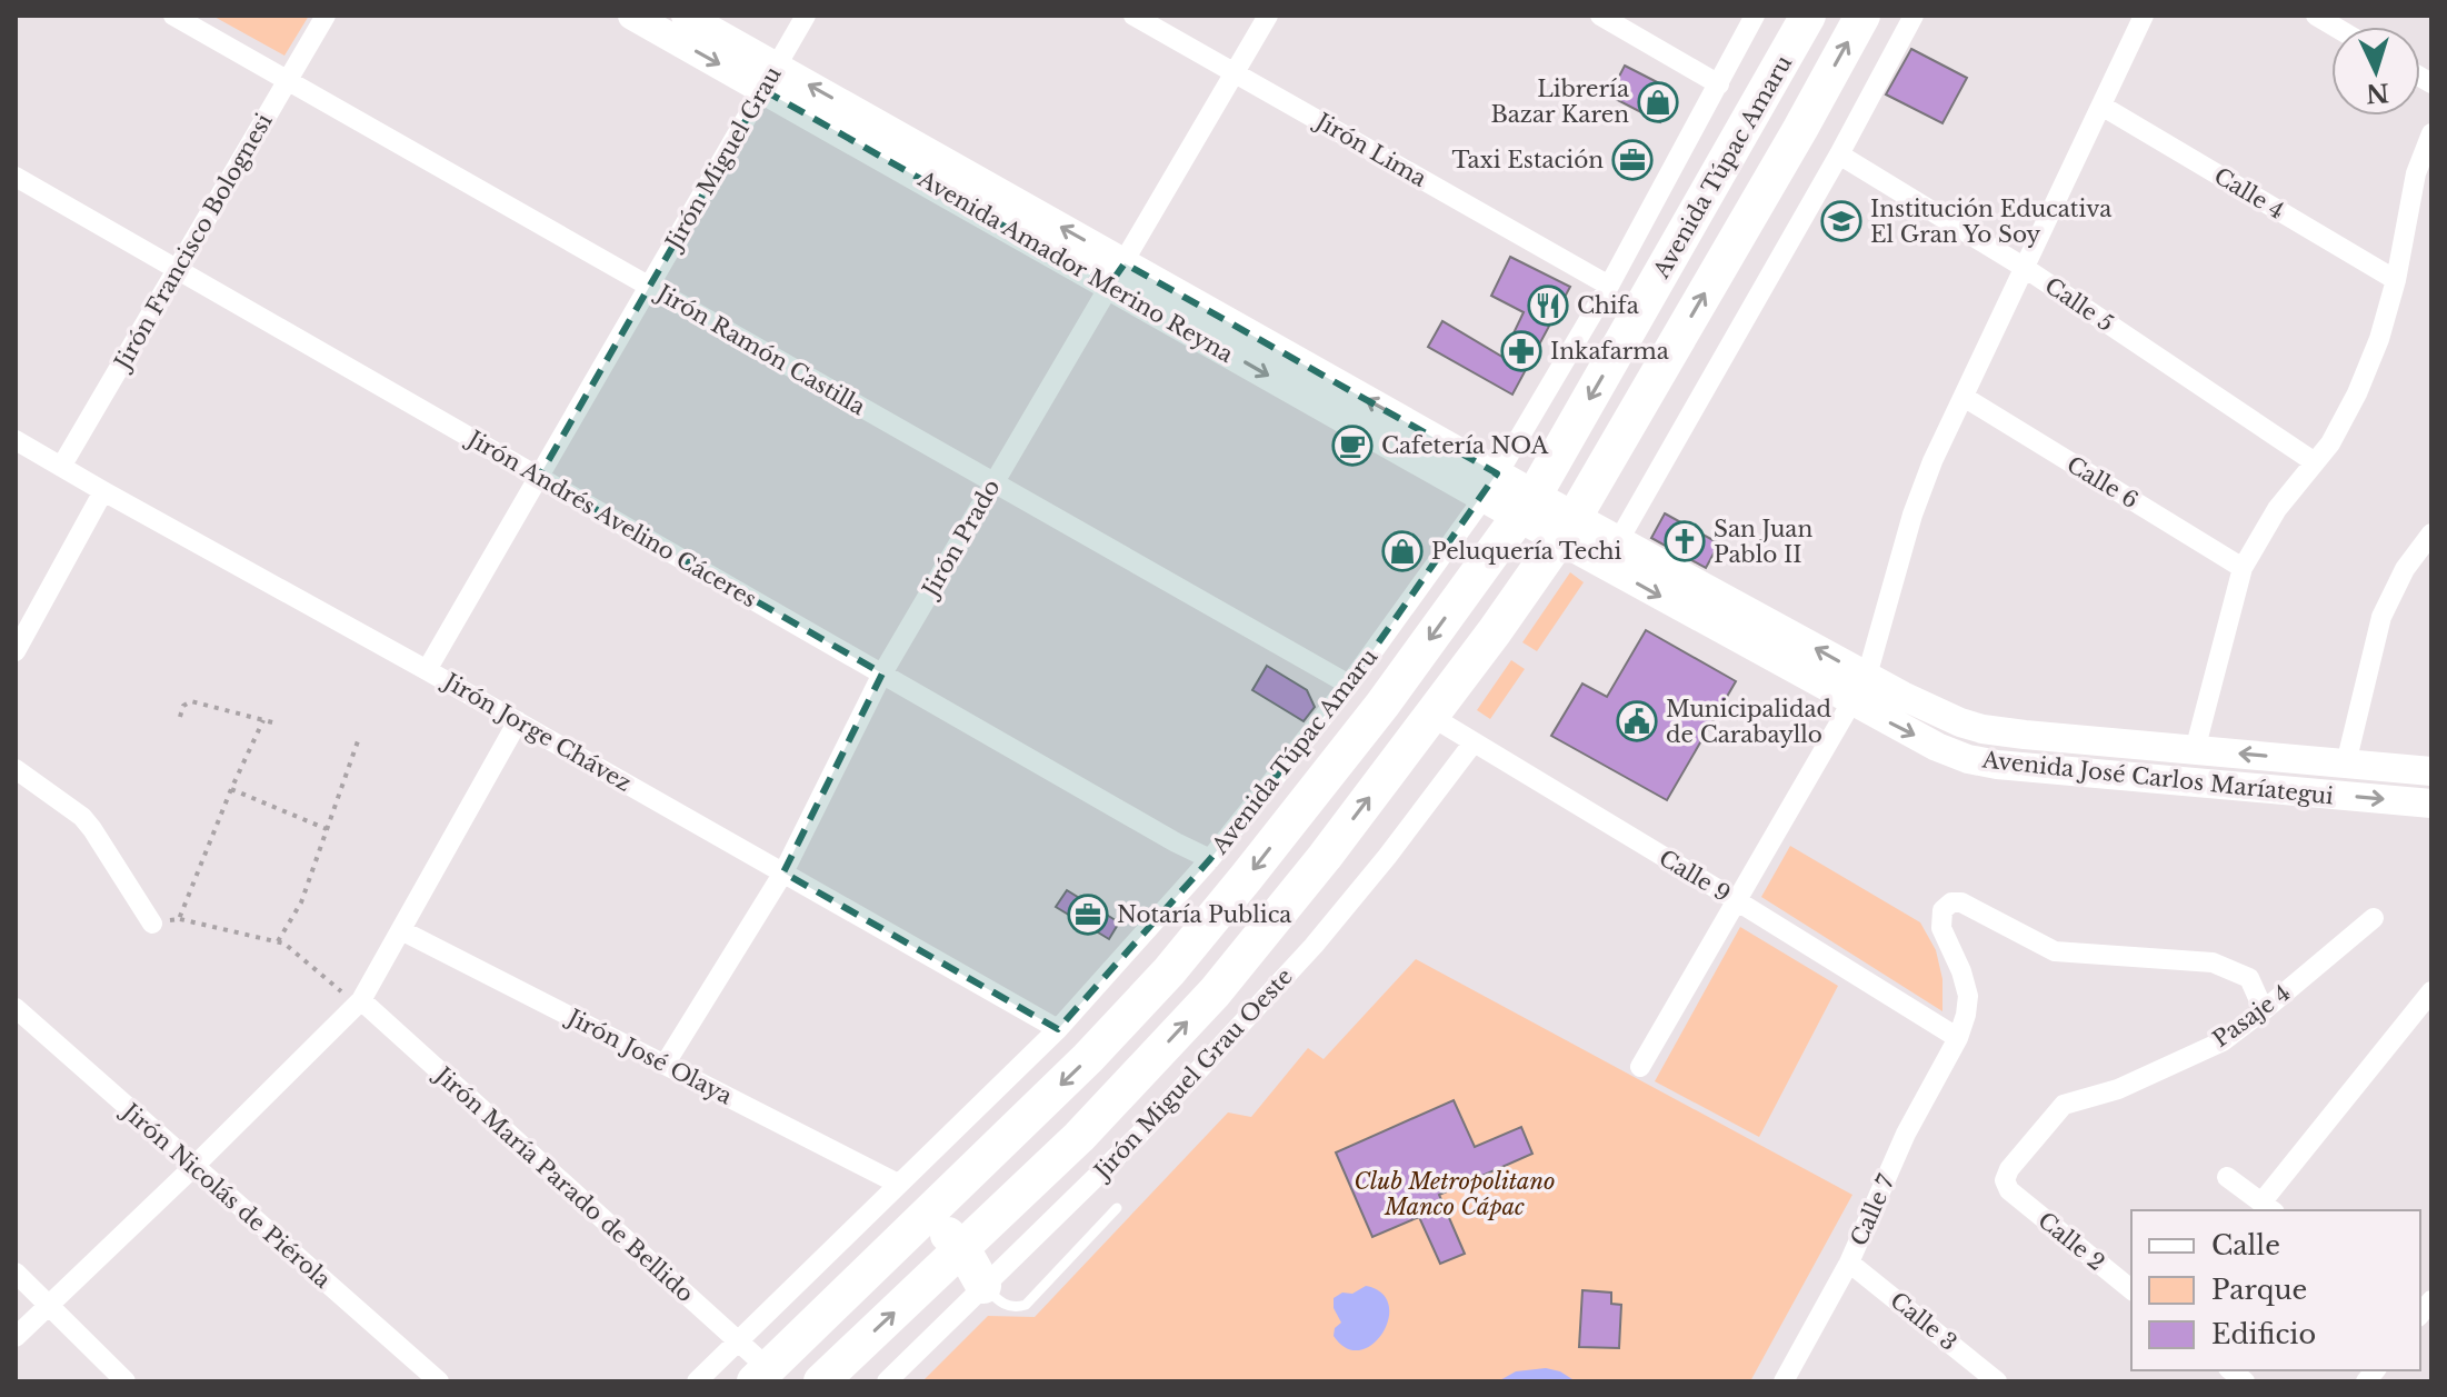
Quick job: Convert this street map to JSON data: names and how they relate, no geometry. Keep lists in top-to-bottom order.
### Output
{
  "streets": {
    "highway": ["Avenida Túpac Amaru"],
    "street": [
      "Jirón Lima",
      "Jirón Miguel Grau",
      "Calle 4",
      "Jirón Francisco Bolognesi",
      "Avenida Amador Merino Reyna",
      "Calle 5",
      "Jirón Ramón Castilla",
      "Calle 6",
      "Jirón Andrés Avelino Cáceres",
      "Jirón Prado",
      "Jirón Jorge Chávez",
      "Avenida José Carlos Maríategui",
      "Calle 9",
      "Pasaje 4",
      "Jirón José Olaya",
      "Jirón Miguel Grau Oeste",
      "Jirón María Parado de Bellido",
      "Jirón Nicolás de Piérola",
      "Calle 7",
      "Calle 2",
      "Calle 3"
    ]
  },
  "crossings": [
    ["Jirón Lima", "Avenida Túpac Amaru"],
    ["Jirón Lima", "Jirón Prado"],
    ["Jirón Miguel Grau", "Avenida Amador Merino Reyna"],
    ["Jirón Miguel Grau", "Jirón Ramón Castilla"],
    ["Jirón Miguel Grau", "Jirón Andrés Avelino Cáceres"],
    ["Jirón Miguel Grau", "Jirón Jorge Chávez"],
    ["Avenida Túpac Amaru", "Avenida Amador Merino Reyna"],
    ["Avenida Túpac Amaru", "Jirón Ramón Castilla"],
    ["Avenida Túpac Amaru", "Jirón Andrés Avelino Cáceres"],
    ["Avenida Túpac Amaru", "Jirón Jorge Chávez"],
    ["Avenida Túpac Amaru", "Avenida José Carlos Maríategui"],
    ["Avenida Túpac Amaru", "Jirón José Olaya"],
    ["Avenida Túpac Amaru", "Jirón María Parado de Bellido"],
    ["Jirón Francisco Bolognesi", "Jirón Ramón Castilla"],
    ["Jirón Francisco Bolognesi", "Jirón Andrés Avelino Cáceres"],
    ["Jirón Francisco Bolognesi", "Jirón Jorge Chávez"],
    ["Avenida Amador Merino Reyna", "Jirón Prado"],
    ["Avenida Amador Merino Reyna", "Avenida José Carlos Maríategui"],
    ["Jirón Ramón Castilla", "Jirón Prado"],
    ["Jirón Andrés Avelino Cáceres", "Jirón Prado"],
    ["Jirón Prado", "Jirón Jorge Chávez"],
    ["Jirón Prado", "Jirón José Olaya"],
    ["Calle 9", "Jirón Miguel Grau Oeste"],
    ["Calle 9", "Calle 7"],
    ["Pasaje 4", "Calle 7"],
    ["Pasaje 4", "Calle 2"],
    ["Calle 7", "Calle 3"]
  ],
  "parks": ["Club Metropolitano Manco Cápac"],
  "places": {
    "shop": ["Librería Bazar Karen", "Peluquería Techi"],
    "office": ["Taxi Estación", "Notaría Publica"],
    "school or university": ["Institución Educativa El Gran Yo Soy"],
    "restaurant": ["Chifa"],
    "pharmacy": ["Inkafarma"],
    "cafe": ["Cafetería NOA"],
    "church": ["San Juan Pablo II"],
    "public building": ["Municipalidad de Carabayllo"]
  },
  "legend": ["Calle", "Parque", "Edificio"],
  "north": "bottom"
}
